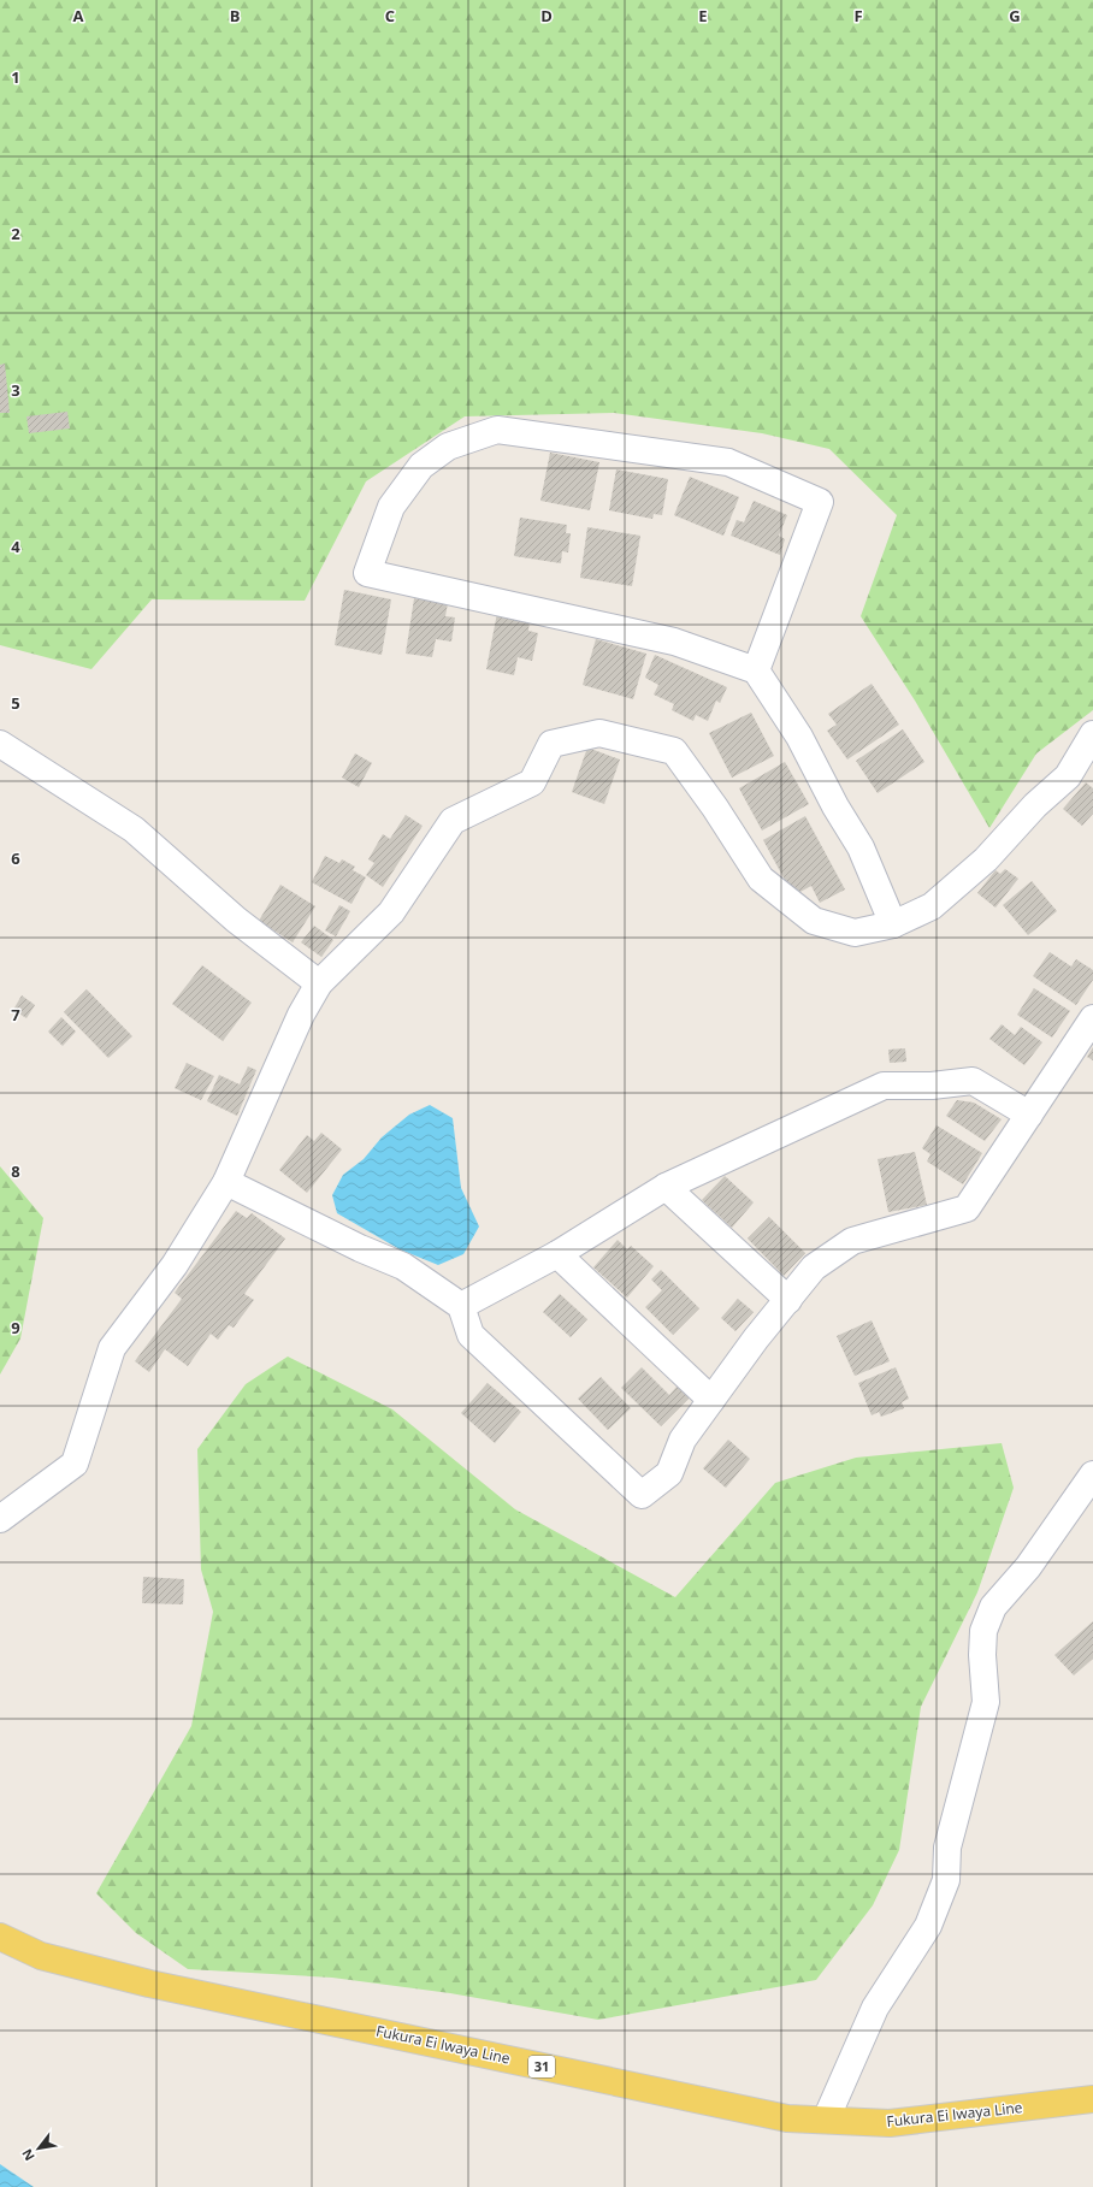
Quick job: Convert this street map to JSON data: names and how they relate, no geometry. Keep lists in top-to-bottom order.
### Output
{
  "streets": {
    "main road": ["Fukura Ei Iwaya Line", "31"]
  },
  "north": "bottom left",
  "grid": {
    "columns": [
      "A",
      "B",
      "C",
      "D",
      "E",
      "F",
      "G"
    ],
    "rows": [
      "1",
      "2",
      "3",
      "4",
      "5",
      "6",
      "7",
      "8",
      "9"
    ]
  }
}
